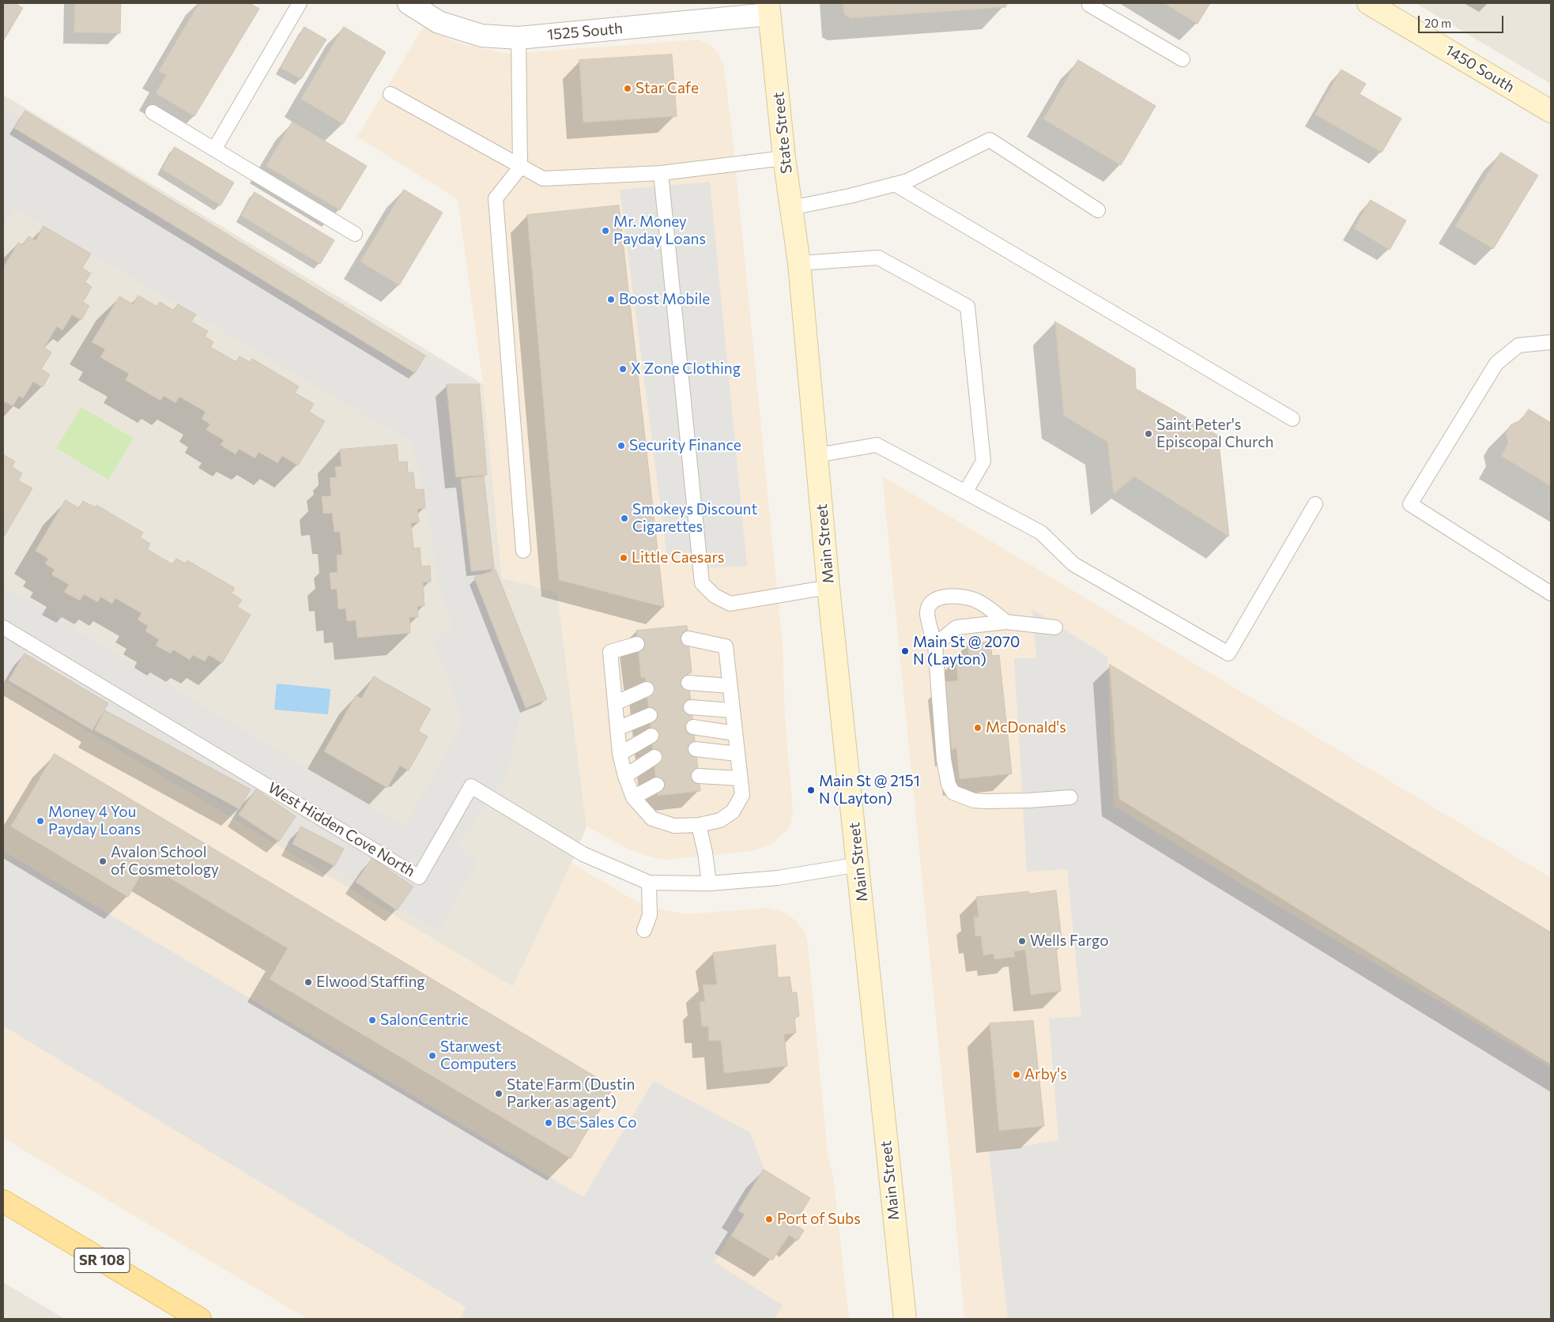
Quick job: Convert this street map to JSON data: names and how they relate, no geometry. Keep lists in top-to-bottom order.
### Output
{
  "streets": {
    "main road": [
      "1450 South",
      "State Street",
      "Main Street",
      "SR 108"
    ],
    "street": ["1525 South"],
    "lane": ["West Hidden Cove North"]
  },
  "crossings": [
    ["1525 South", "State Street"],
    ["State Street", "Main Street"],
    ["Main Street", "West Hidden Cove North"]
  ],
  "places": [
    "Star Cafe",
    "Mr. Money Payday Loans",
    "Boost Mobile",
    "X Zone Clothing",
    "Saint Peter's Episcopal Church",
    "Security Finance",
    "Smokeys Discount Cigarettes",
    "Little Caesars",
    "Main St @ 2070 N (Layton)",
    "McDonald's",
    "Main St @ 2151 N (Layton)",
    "Money 4 You Payday Loans",
    "Avalon School of Cosmetology",
    "Wells Fargo",
    "Elwood Staffing",
    "SalonCentric",
    "Starwest Computers",
    "Arby's",
    "State Farm (Dustin Parker as agent)",
    "BC Sales Co",
    "Port of Subs"
  ],
  "scale_bar": "20 m"
}
